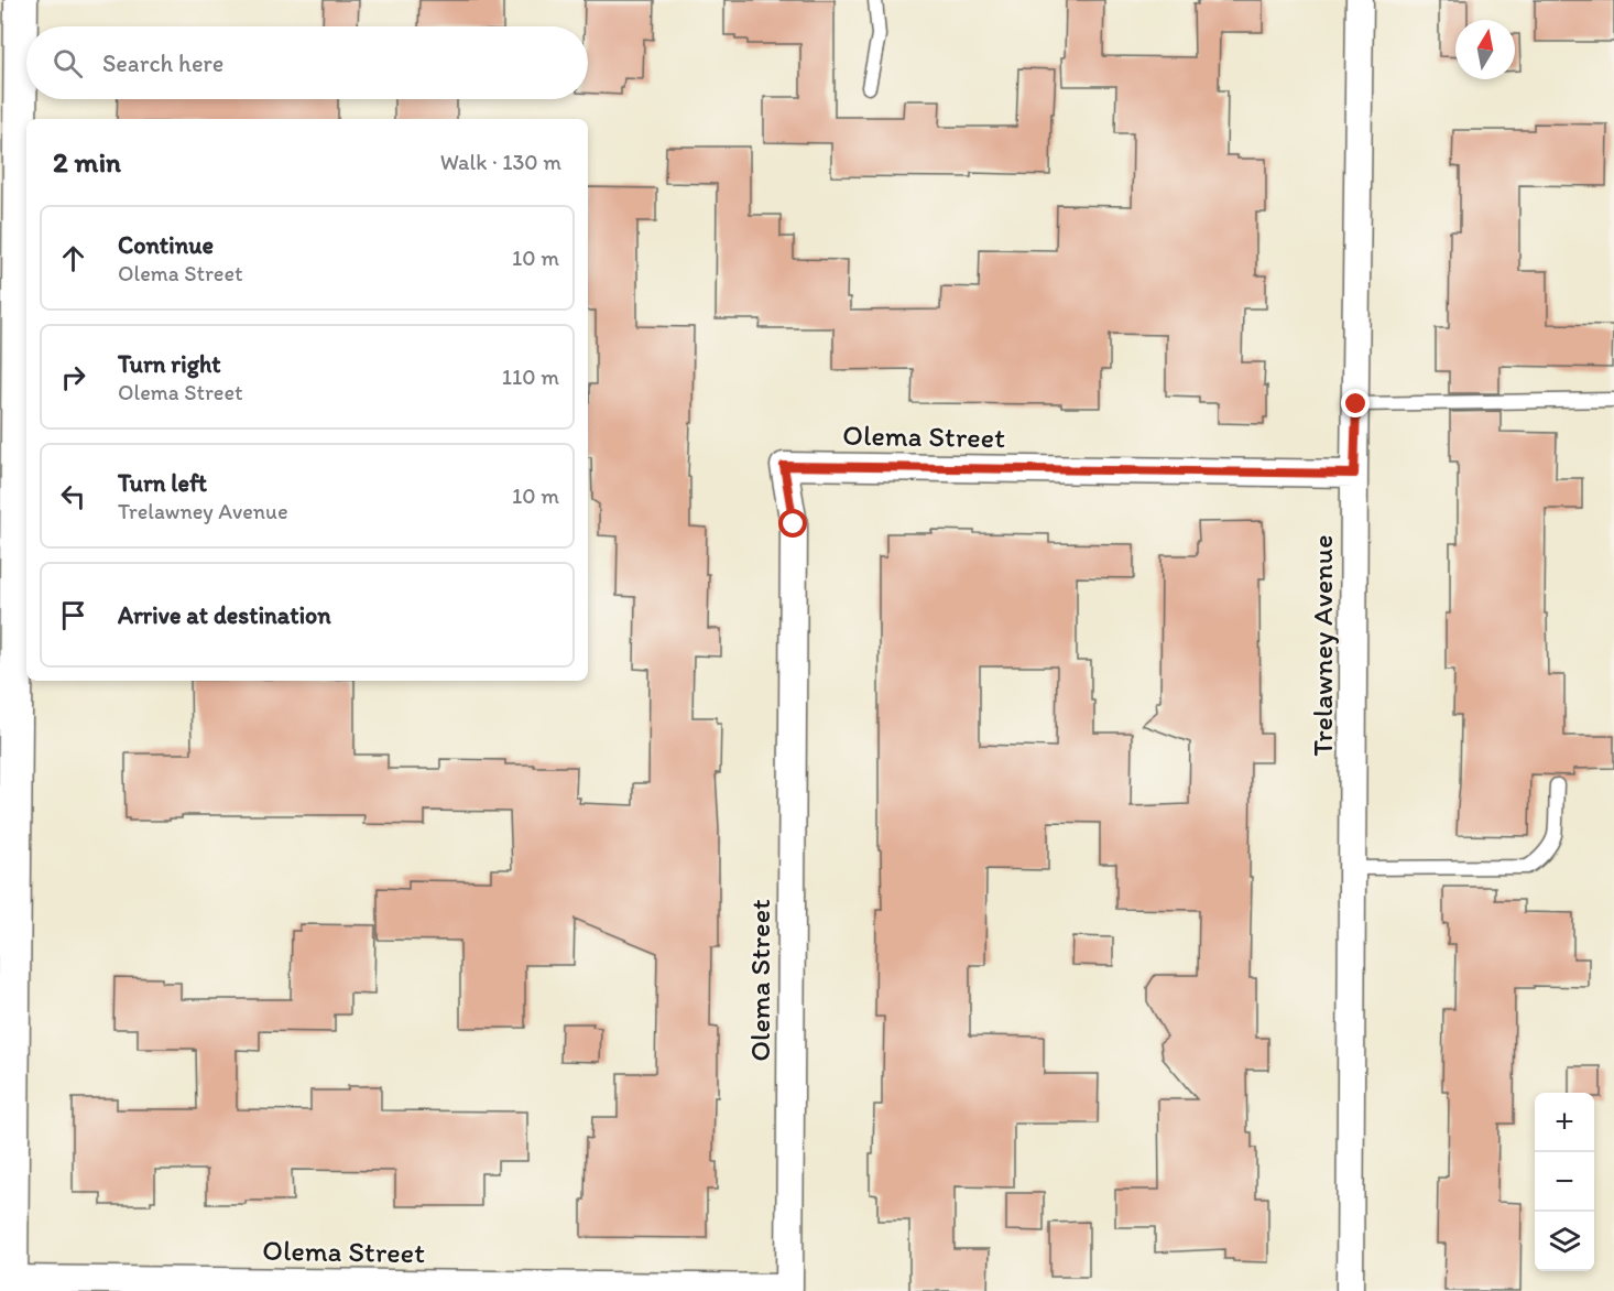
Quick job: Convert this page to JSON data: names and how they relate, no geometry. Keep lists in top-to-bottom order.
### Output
{
  "streets": {
    "street": ["Olema Street", "Trelawney Avenue"]
  },
  "crossings": [
    ["Olema Street", "Trelawney Avenue"]
  ],
  "north": "top",
  "page": {
    "search": "Search here",
    "heading": ["2 min", "Walk · 130 m"],
    "list": [
      ["Continue", "Olema Street", "10 m"],
      ["Turn right", "Olema Street", "110 m"],
      ["Turn left", "Trelawney Avenue", "10 m"],
      "Arrive at destination"
    ],
    "map_buttons": ["+", "−"]
  }
}
